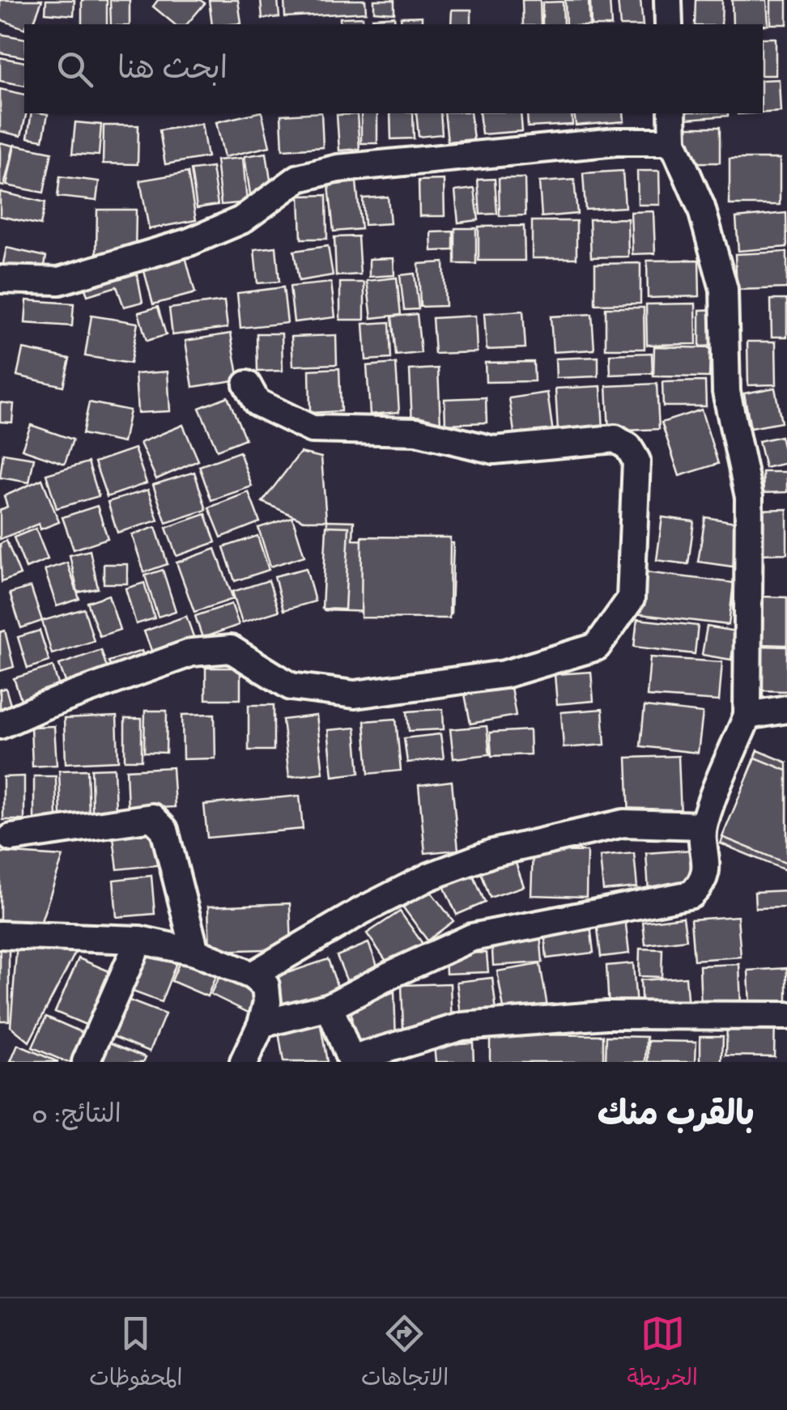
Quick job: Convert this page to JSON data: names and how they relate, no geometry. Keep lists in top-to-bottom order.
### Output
{
  "page": {
    "search": "ابحث هنا",
    "heading": ["بالقرب منك", "النتائج: 0"],
    "nav": ["الخريطة", "الاتجاهات", "المحفوظات"]
  }
}
